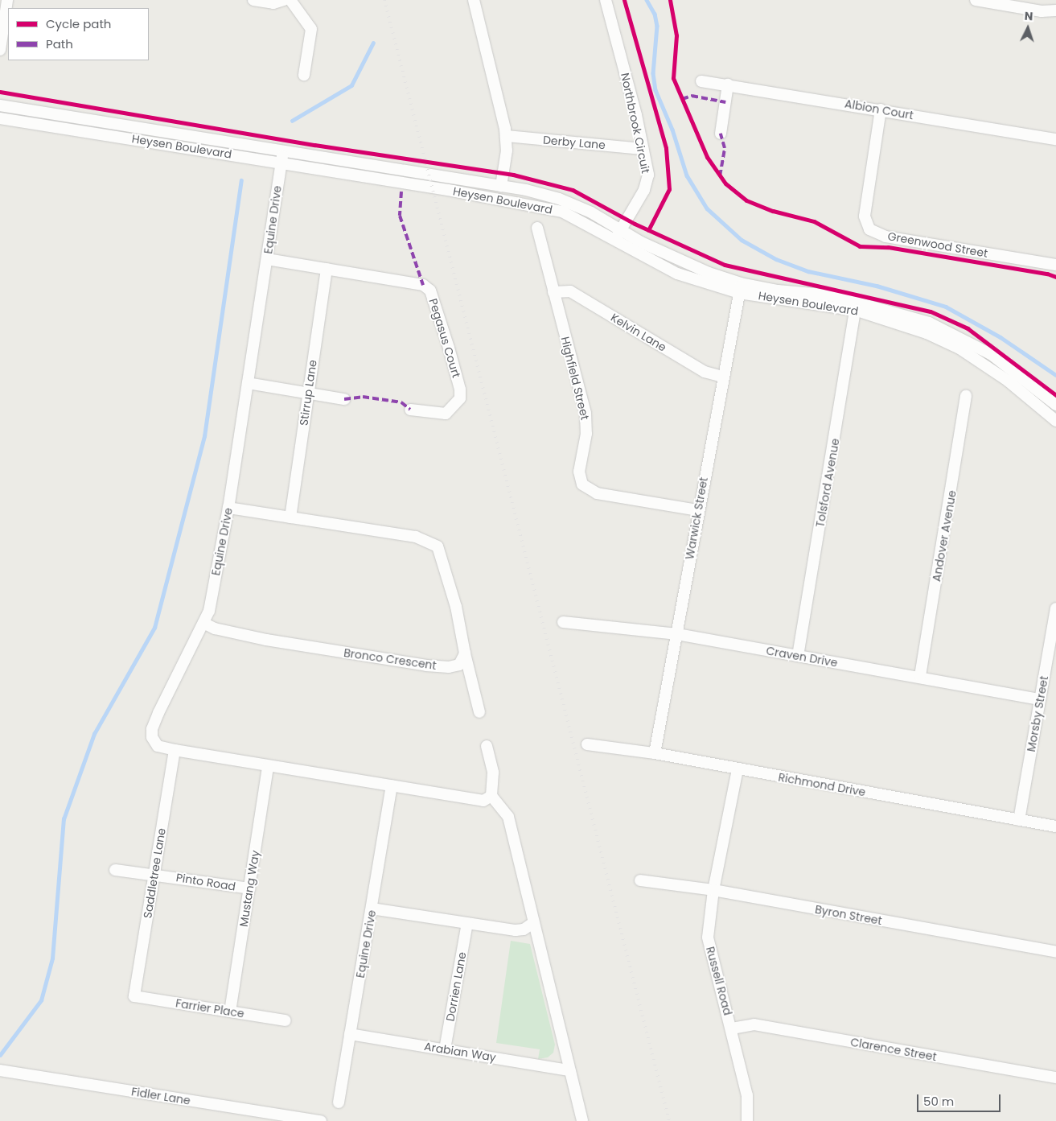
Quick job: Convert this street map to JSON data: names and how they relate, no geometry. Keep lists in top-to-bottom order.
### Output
{
  "streets": {
    "street": [
      "Albion Court",
      "Northbrook Circuit",
      "Derby Lane",
      "Heysen Boulevard",
      "Equine Drive",
      "Greenwood Street",
      "Kelvin Lane",
      "Pegasus Court",
      "Highfield Street",
      "Stirrup Lane",
      "Tolsford Avenue",
      "Warwick Street",
      "Andover Avenue",
      "Craven Drive",
      "Bronco Crescent",
      "Morsby Street",
      "Richmond Drive",
      "Saddletree Lane",
      "Pinto Road",
      "Mustang Way",
      "Byron Street",
      "Russell Road",
      "Dorrien Lane",
      "Farrier Place",
      "Clarence Street",
      "Arabian Way",
      "Fidler Lane"
    ]
  },
  "crossings": [
    ["Albion Court", "Greenwood Street"],
    ["Northbrook Circuit", "Derby Lane"],
    ["Northbrook Circuit", "Heysen Boulevard"],
    ["Heysen Boulevard", "Equine Drive"],
    ["Heysen Boulevard", "Tolsford Avenue"],
    ["Heysen Boulevard", "Warwick Street"],
    ["Equine Drive", "Pegasus Court"],
    ["Equine Drive", "Bronco Crescent"],
    ["Equine Drive", "Saddletree Lane"],
    ["Equine Drive", "Mustang Way"],
    ["Equine Drive", "Arabian Way"],
    ["Kelvin Lane", "Highfield Street"],
    ["Kelvin Lane", "Warwick Street"],
    ["Pegasus Court", "Stirrup Lane"],
    ["Highfield Street", "Warwick Street"],
    ["Tolsford Avenue", "Craven Drive"],
    ["Warwick Street", "Craven Drive"],
    ["Warwick Street", "Richmond Drive"],
    ["Andover Avenue", "Craven Drive"],
    ["Craven Drive", "Morsby Street"],
    ["Morsby Street", "Richmond Drive"],
    ["Richmond Drive", "Russell Road"],
    ["Saddletree Lane", "Pinto Road"],
    ["Saddletree Lane", "Farrier Place"],
    ["Pinto Road", "Mustang Way"],
    ["Mustang Way", "Farrier Place"],
    ["Byron Street", "Russell Road"],
    ["Russell Road", "Clarence Street"],
    ["Dorrien Lane", "Arabian Way"]
  ],
  "legend": ["Cycle path", "Path"],
  "scale_bar": "50 m",
  "north": "top"
}
